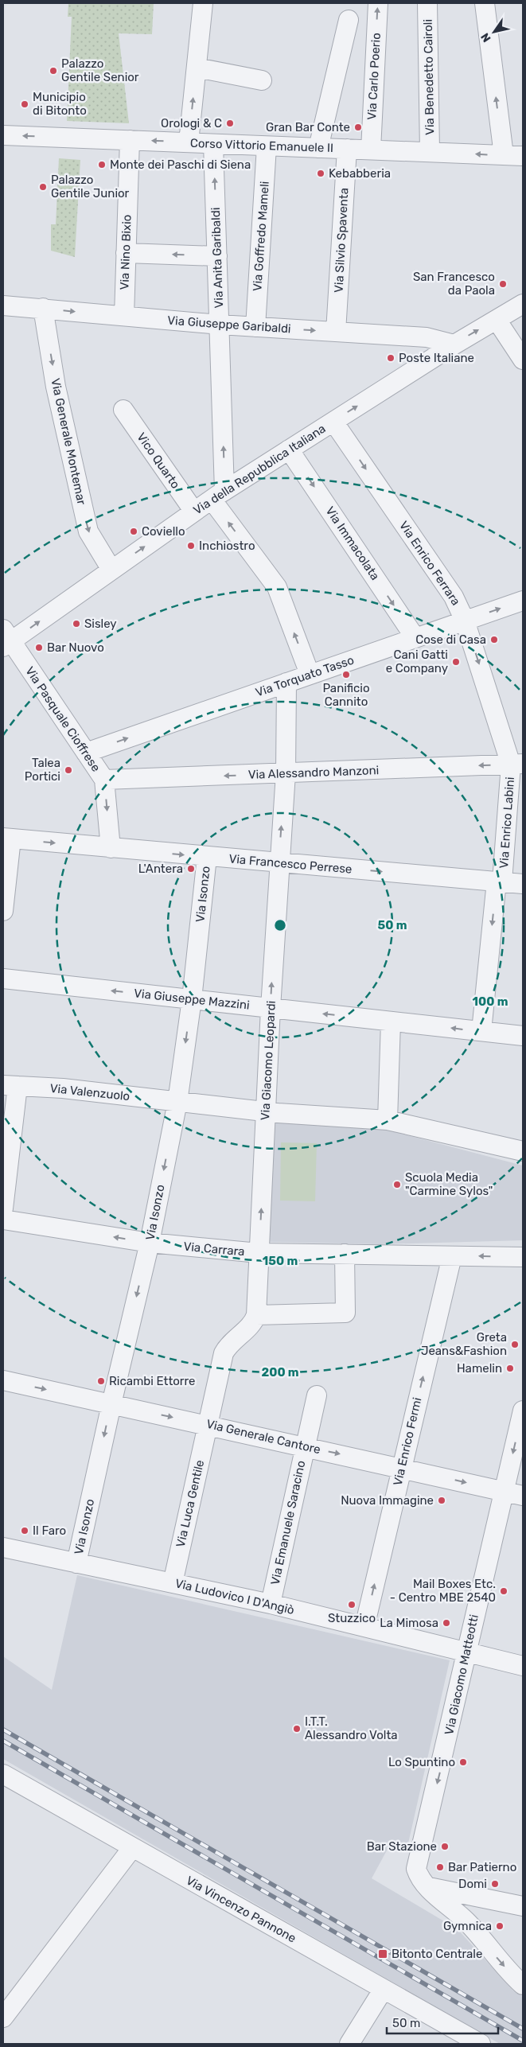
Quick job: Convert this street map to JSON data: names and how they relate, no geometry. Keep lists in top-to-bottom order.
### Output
{
  "streets": {
    "street": [
      "Via Carlo Poerio",
      "Via Benedetto Cairoli",
      "Corso Vittorio Emanuele II",
      "Via Goffredo Mameli",
      "Via Silvio Spaventa",
      "Via Nino Bixio",
      "Via Anita Garibaldi",
      "Via Giuseppe Garibaldi",
      "Via Generale Montemar",
      "Vico Quarto",
      "Via della Repubblica Italiana",
      "Via Immacolata",
      "Via Enrico Ferrara",
      "Via Torquato Tasso",
      "Via Pasquale Cioffrese",
      "Via Alessandro Manzoni",
      "Via Enrico Labini",
      "Via Francesco Perrese",
      "Via Isonzo",
      "Via Giuseppe Mazzini",
      "Via Giacomo Leopardi",
      "Via Valenzuolo",
      "Via Carrara",
      "Via Generale Cantore",
      "Via Enrico Fermi",
      "Via Luca Gentile",
      "Via Emanuele Saracino",
      "Via Ludovico I D'Angiò",
      "Via Giacomo Matteotti",
      "Via Vincenzo Pannone"
    ]
  },
  "crossings": [
    ["Via Carlo Poerio", "Corso Vittorio Emanuele II"],
    ["Via Benedetto Cairoli", "Corso Vittorio Emanuele II"],
    ["Corso Vittorio Emanuele II", "Via Goffredo Mameli"],
    ["Corso Vittorio Emanuele II", "Via Silvio Spaventa"],
    ["Corso Vittorio Emanuele II", "Via Nino Bixio"],
    ["Corso Vittorio Emanuele II", "Via Anita Garibaldi"],
    ["Via Goffredo Mameli", "Via Giuseppe Garibaldi"],
    ["Via Silvio Spaventa", "Via Giuseppe Garibaldi"],
    ["Via Nino Bixio", "Via Giuseppe Garibaldi"],
    ["Via Anita Garibaldi", "Via Giuseppe Garibaldi"],
    ["Via Anita Garibaldi", "Via della Repubblica Italiana"],
    ["Via Giuseppe Garibaldi", "Via Generale Montemar"],
    ["Via Giuseppe Garibaldi", "Via della Repubblica Italiana"],
    ["Via Generale Montemar", "Via della Repubblica Italiana"],
    ["Vico Quarto", "Via della Repubblica Italiana"],
    ["Via della Repubblica Italiana", "Via Immacolata"],
    ["Via della Repubblica Italiana", "Via Enrico Ferrara"],
    ["Via della Repubblica Italiana", "Via Pasquale Cioffrese"],
    ["Via Immacolata", "Via Torquato Tasso"],
    ["Via Enrico Ferrara", "Via Torquato Tasso"],
    ["Via Enrico Ferrara", "Via Alessandro Manzoni"],
    ["Via Enrico Ferrara", "Via Enrico Labini"],
    ["Via Torquato Tasso", "Via Pasquale Cioffrese"],
    ["Via Torquato Tasso", "Via Giacomo Leopardi"],
    ["Via Pasquale Cioffrese", "Via Alessandro Manzoni"],
    ["Via Pasquale Cioffrese", "Via Francesco Perrese"],
    ["Via Alessandro Manzoni", "Via Enrico Labini"],
    ["Via Alessandro Manzoni", "Via Giacomo Leopardi"],
    ["Via Enrico Labini", "Via Francesco Perrese"],
    ["Via Enrico Labini", "Via Giuseppe Mazzini"],
    ["Via Francesco Perrese", "Via Isonzo"],
    ["Via Francesco Perrese", "Via Giacomo Leopardi"],
    ["Via Isonzo", "Via Giuseppe Mazzini"],
    ["Via Isonzo", "Via Valenzuolo"],
    ["Via Isonzo", "Via Carrara"],
    ["Via Isonzo", "Via Generale Cantore"],
    ["Via Isonzo", "Via Ludovico I D'Angiò"],
    ["Via Giuseppe Mazzini", "Via Giacomo Leopardi"],
    ["Via Giacomo Leopardi", "Via Valenzuolo"],
    ["Via Giacomo Leopardi", "Via Carrara"],
    ["Via Carrara", "Via Enrico Fermi"],
    ["Via Generale Cantore", "Via Enrico Fermi"],
    ["Via Generale Cantore", "Via Luca Gentile"],
    ["Via Generale Cantore", "Via Emanuele Saracino"],
    ["Via Generale Cantore", "Via Giacomo Matteotti"],
    ["Via Enrico Fermi", "Via Ludovico I D'Angiò"],
    ["Via Luca Gentile", "Via Ludovico I D'Angiò"],
    ["Via Emanuele Saracino", "Via Ludovico I D'Angiò"],
    ["Via Ludovico I D'Angiò", "Via Giacomo Matteotti"]
  ],
  "one_way": [
    "Corso Vittorio Emanuele II",
    "Via Anita Garibaldi",
    "Via Giuseppe Garibaldi",
    "Via Generale Montemar",
    "Via della Repubblica Italiana",
    "Via Torquato Tasso",
    "Via Alessandro Manzoni",
    "Via Enrico Labini",
    "Via Francesco Perrese",
    "Via Giuseppe Mazzini",
    "Via Giacomo Leopardi",
    "Via Carrara",
    "Via Generale Cantore",
    "Via Enrico Fermi",
    "Via Giacomo Matteotti"
  ],
  "places": {
    "other": [
      "Palazzo Gentile Senior",
      "Municipio di Bitonto",
      "Orologi & C",
      "Gran Bar Conte",
      "Monte dei Paschi di Siena",
      "Kebabberia",
      "Palazzo Gentile Junior",
      "San Francesco da Paola",
      "Poste Italiane",
      "Coviello",
      "Inchiostro",
      "Sisley",
      "Cose di Casa",
      "Bar Nuovo",
      "Cani Gatti e Company",
      "Panificio Cannito",
      "Talea Portici",
      "L'Antera",
      "Scuola Media \"Carmine Sylos\"",
      "Greta Jeans&Fashion",
      "Hamelin",
      "Ricambi Ettorre",
      "Nuova Immagine",
      "Il Faro",
      "Mail Boxes Etc. - Centro MBE 2540",
      "Stuzzico",
      "La Mimosa",
      "I.T.T. Alessandro Volta",
      "Lo Spuntino",
      "Bar Stazione",
      "Bar Patierno",
      "Domi",
      "Gymnica"
    ],
    "transit": ["Bitonto Centrale"]
  },
  "scale_bar": "50 m",
  "north": "bottom left",
  "rings": [
    "50 m",
    "100 m",
    "150 m",
    "200 m"
  ]
}
